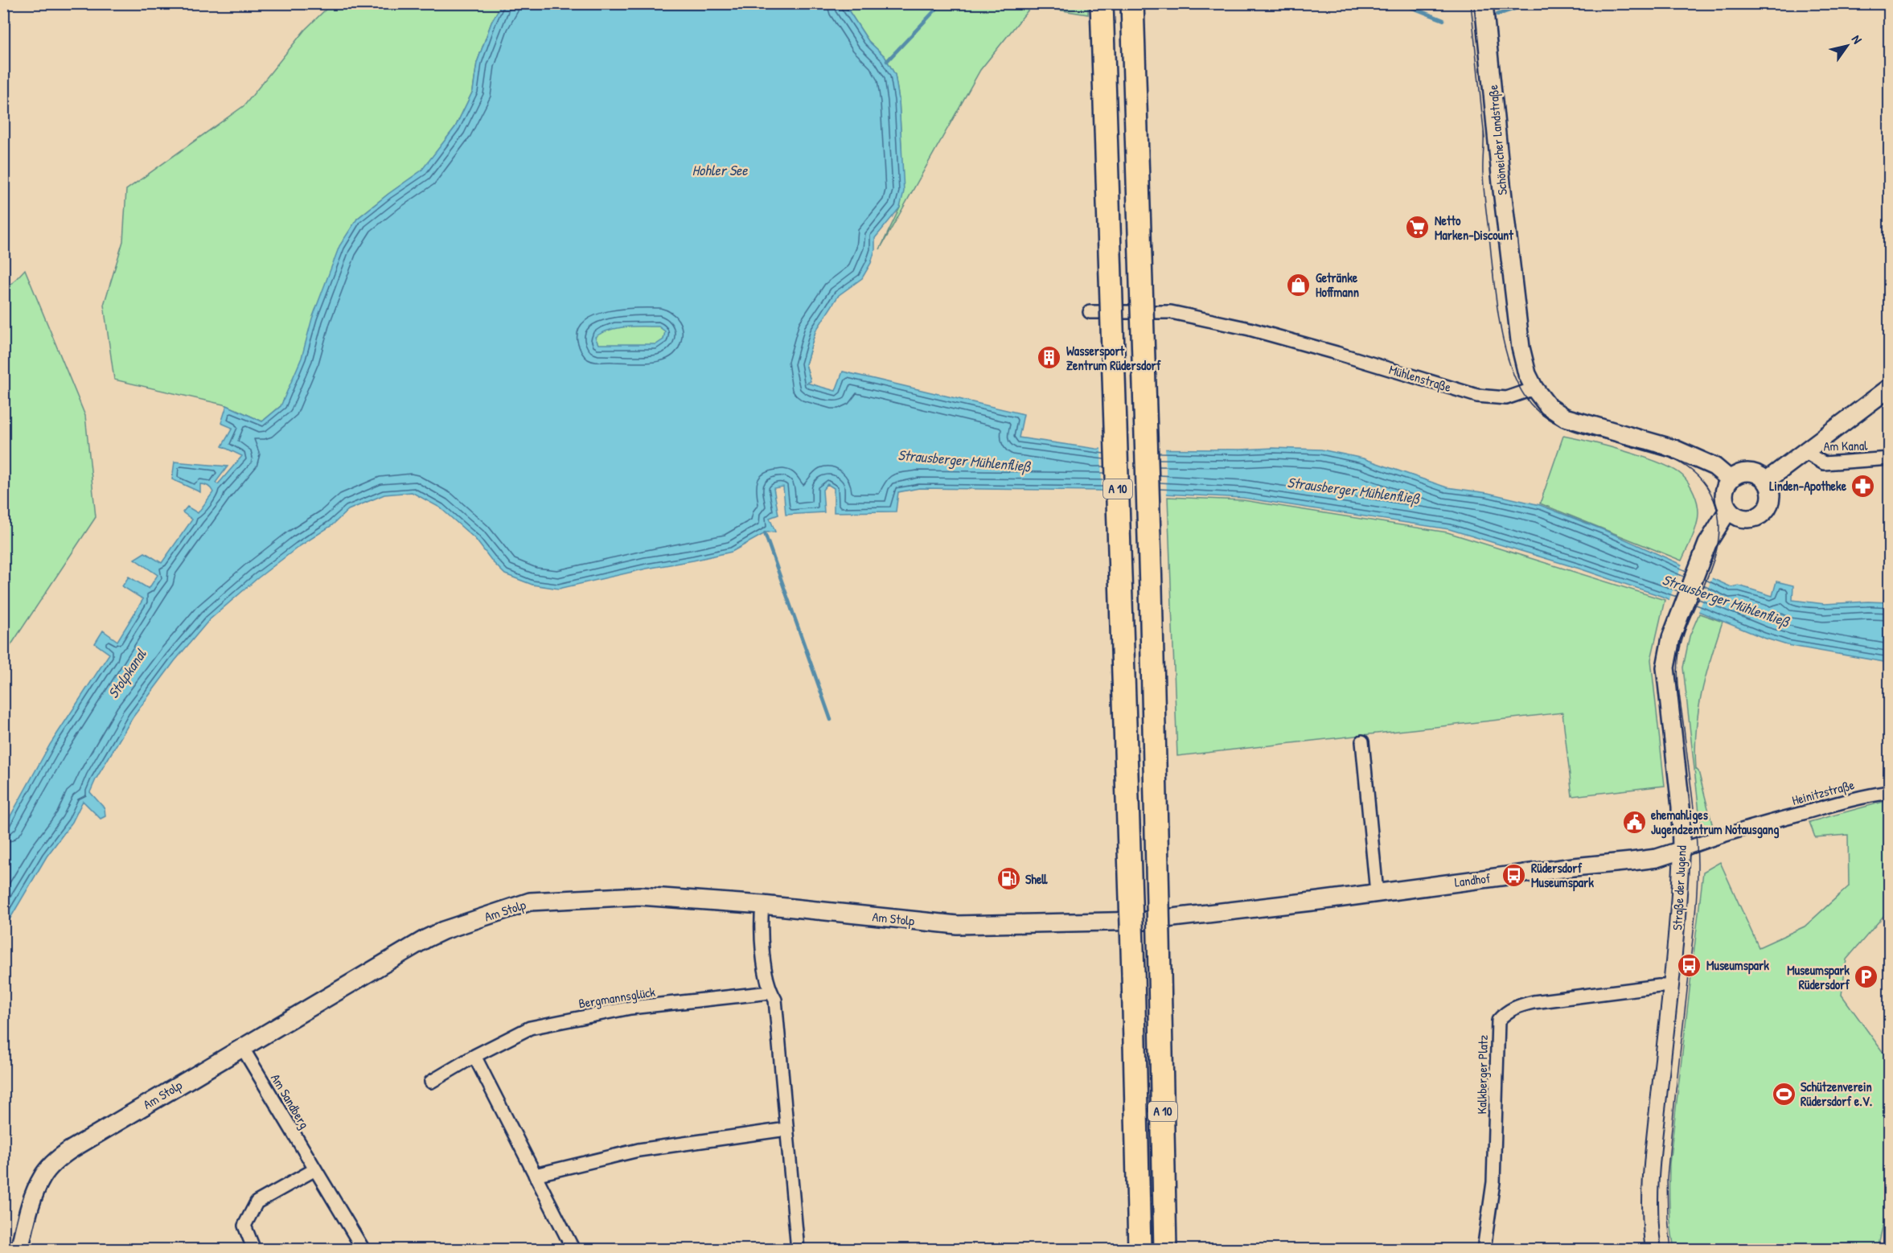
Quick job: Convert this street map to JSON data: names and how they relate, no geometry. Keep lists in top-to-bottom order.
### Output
{
  "streets": {
    "highway": ["A 10"],
    "main road": [
      "Schöneicher Landstraße",
      "Landhof",
      "Straße der Jugend",
      "Am Stolp"
    ],
    "street": [
      "Mühlenstraße",
      "Am Kanal",
      "Heinitzstraße",
      "Bergmannsglück",
      "Kalkberger Platz",
      "Am Sandberg"
    ]
  },
  "crossings": [
    ["Schöneicher Landstraße", "Mühlenstraße"],
    ["Heinitzstraße", "Landhof"],
    ["Heinitzstraße", "Straße der Jugend"],
    ["Landhof", "Straße der Jugend"],
    ["Landhof", "Am Stolp"],
    ["Straße der Jugend", "Kalkberger Platz"],
    ["Am Stolp", "Am Sandberg"]
  ],
  "water": ["Hohler See", "Strausberger Mühlenfließ", "Stolpkanal"],
  "places": {
    "supermarket": ["Netto Marken-Discount"],
    "shop": ["Getränke Hoffmann"],
    "building": ["Wassersport Zentrum Rüdersdorf"],
    "pharmacy": ["Linden-Apotheke"],
    "public building": ["ehemahliges Jugendzentrum Notausgang"],
    "bus stop": ["Rüdersdorf Museumspark", "Museumspark"],
    "fuel station": ["Shell"],
    "parking": ["Museumspark Rüdersdorf"],
    "sports": ["Schützenverein Rüdersdorf e.V."]
  },
  "north": "top right"
}
